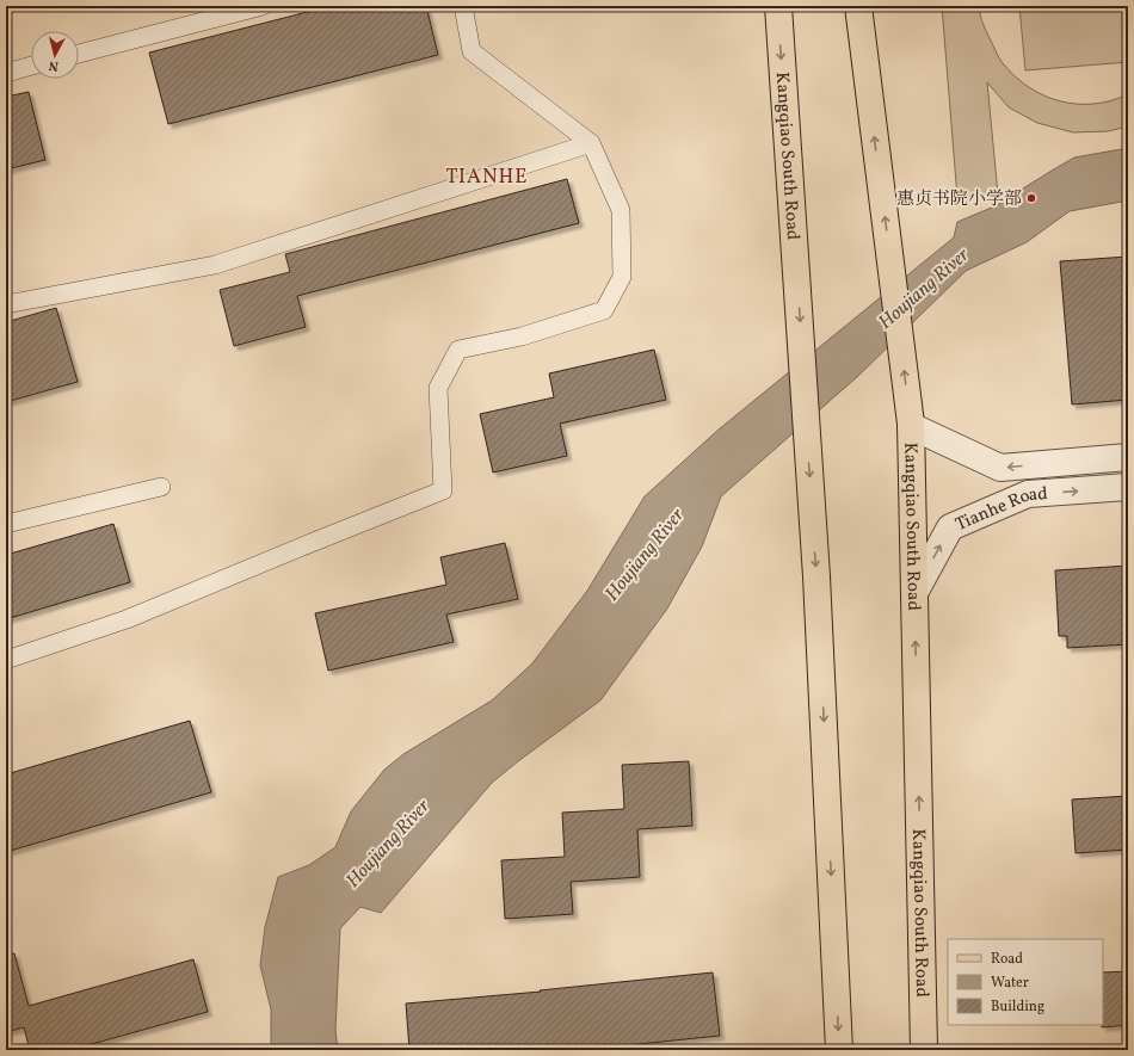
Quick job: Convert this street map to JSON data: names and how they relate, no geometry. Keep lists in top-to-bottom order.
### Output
{
  "streets": {
    "main road": ["Kangqiao South Road"],
    "street": ["Tianhe Road"]
  },
  "crossings": [
    ["Kangqiao South Road", "Tianhe Road"]
  ],
  "districts": ["TIANHE"],
  "water": ["Houjiang River"],
  "places": ["惠贞书院小学部"],
  "legend": ["Road", "Water", "Building"],
  "north": "bottom"
}
